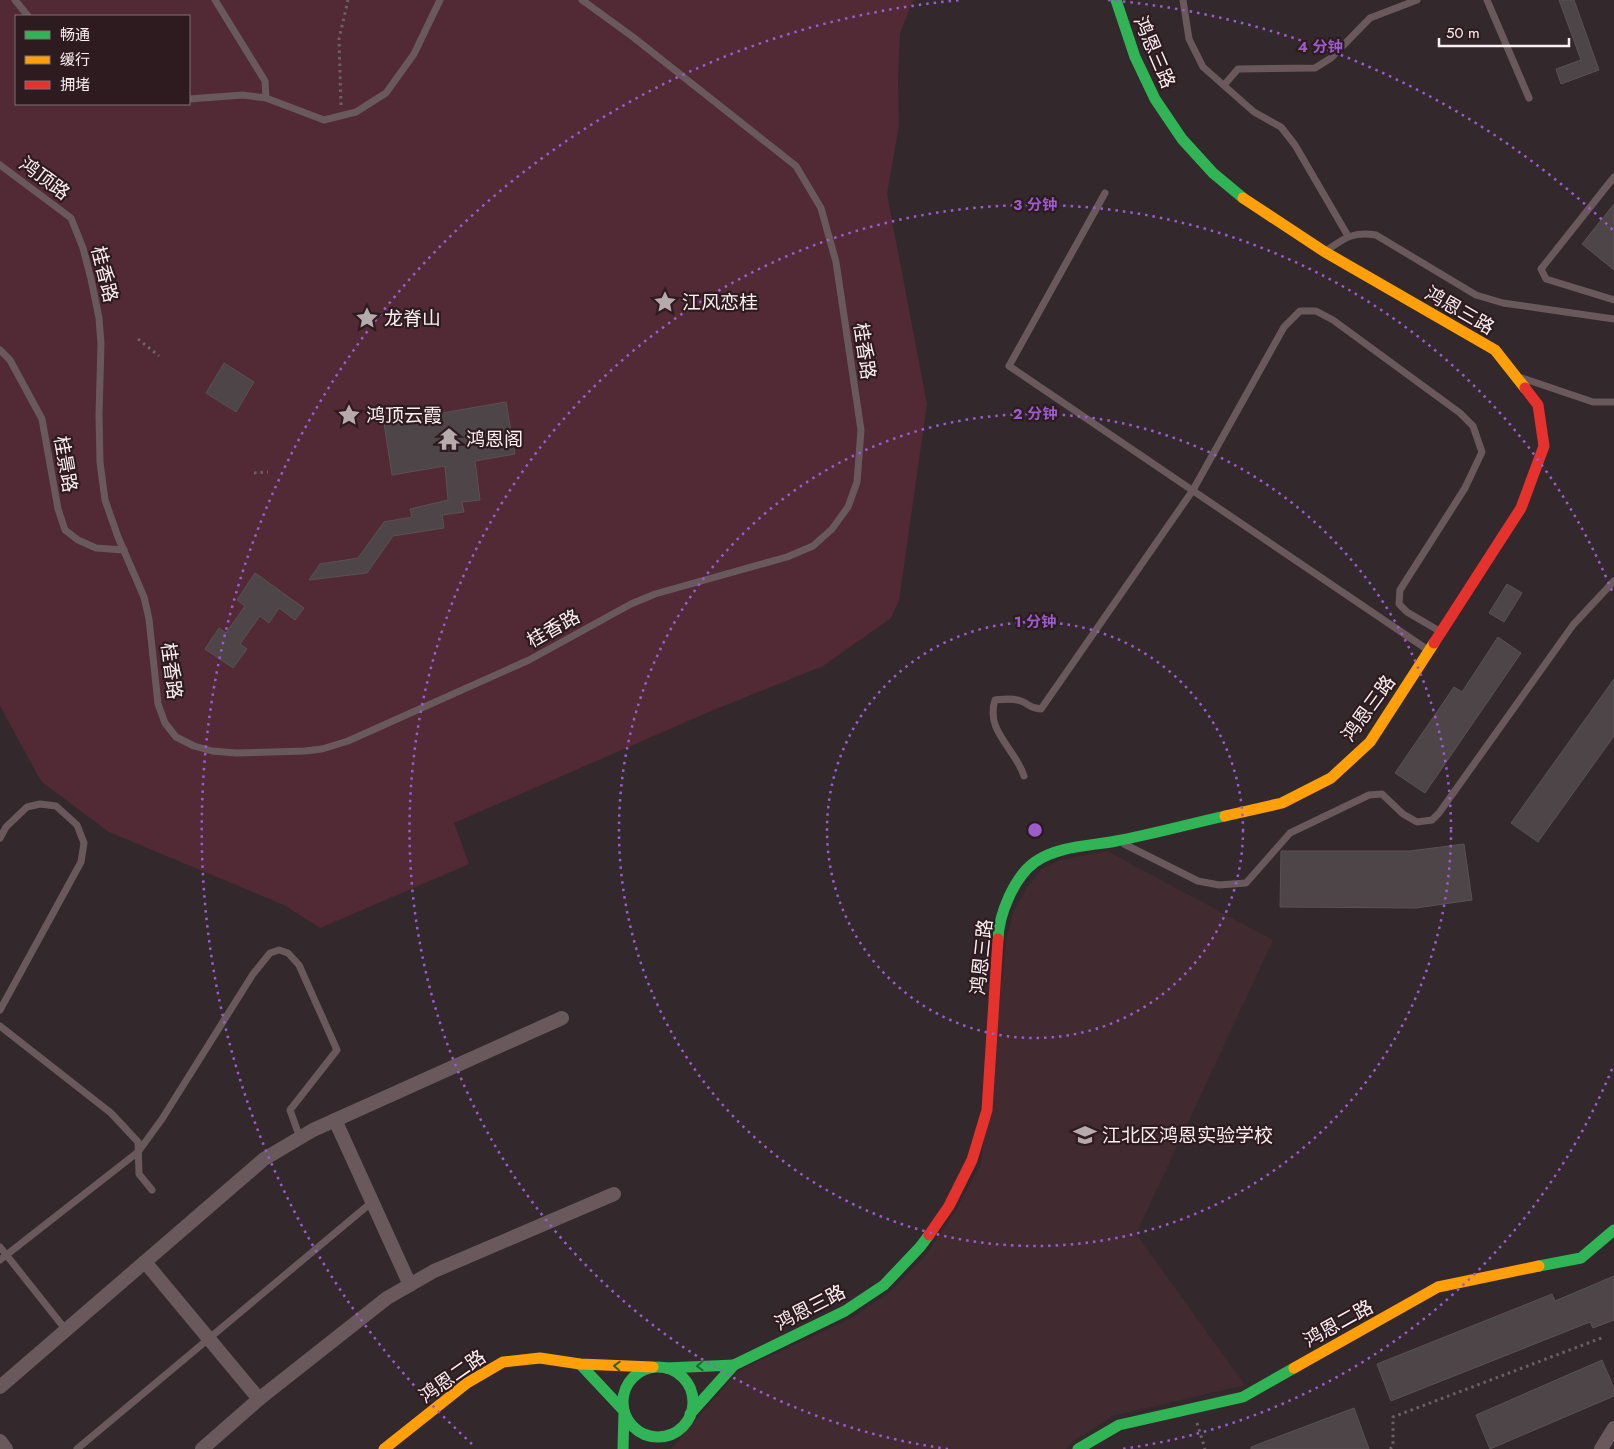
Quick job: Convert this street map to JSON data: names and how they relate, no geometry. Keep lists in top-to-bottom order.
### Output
{
  "streets": {
    "street": ["鸿恩三路", "鸿恩二路"],
    "lane": ["鸿顶路", "桂香路", "桂景路"]
  },
  "crossings": [
    ["鸿顶路", "桂香路"],
    ["桂香路", "桂景路"]
  ],
  "places": {
    "place": ["江风恋桂", "龙脊山", "鸿顶云霞"],
    "temple": ["鸿恩阁"],
    "school or university": ["江北区鸿恩实验学校"]
  },
  "legend": ["畅通", "缓行", "拥堵"],
  "scale_bar": "50 m",
  "rings": [
    "4 分钟",
    "3 分钟",
    "2 分钟",
    "1 分钟"
  ]
}
